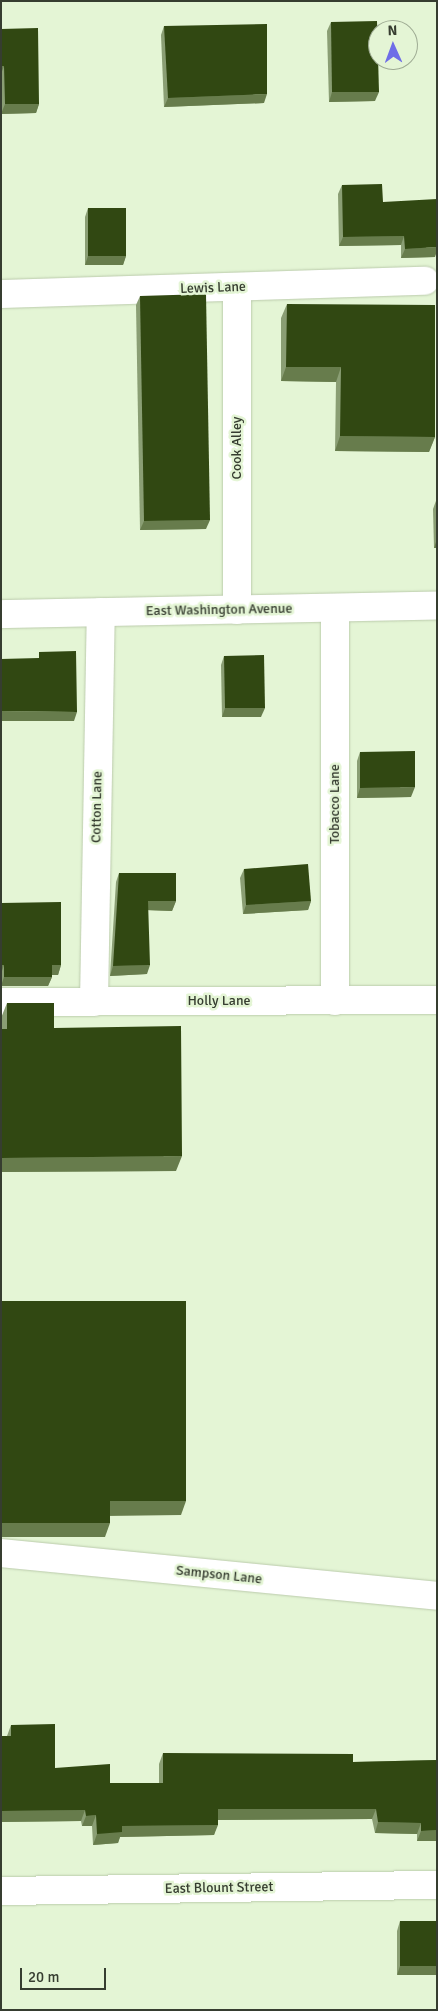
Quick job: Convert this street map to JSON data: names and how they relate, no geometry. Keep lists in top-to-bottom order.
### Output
{
  "streets": {
    "street": [
      "Lewis Lane",
      "Cook Alley",
      "East Washington Avenue",
      "Tobacco Lane",
      "Cotton Lane",
      "Holly Lane",
      "Sampson Lane",
      "East Blount Street"
    ]
  },
  "crossings": [
    ["Lewis Lane", "Cook Alley"],
    ["Cook Alley", "East Washington Avenue"],
    ["East Washington Avenue", "Tobacco Lane"],
    ["East Washington Avenue", "Cotton Lane"],
    ["Tobacco Lane", "Holly Lane"],
    ["Cotton Lane", "Holly Lane"]
  ],
  "scale_bar": "20 m",
  "north": "top"
}
